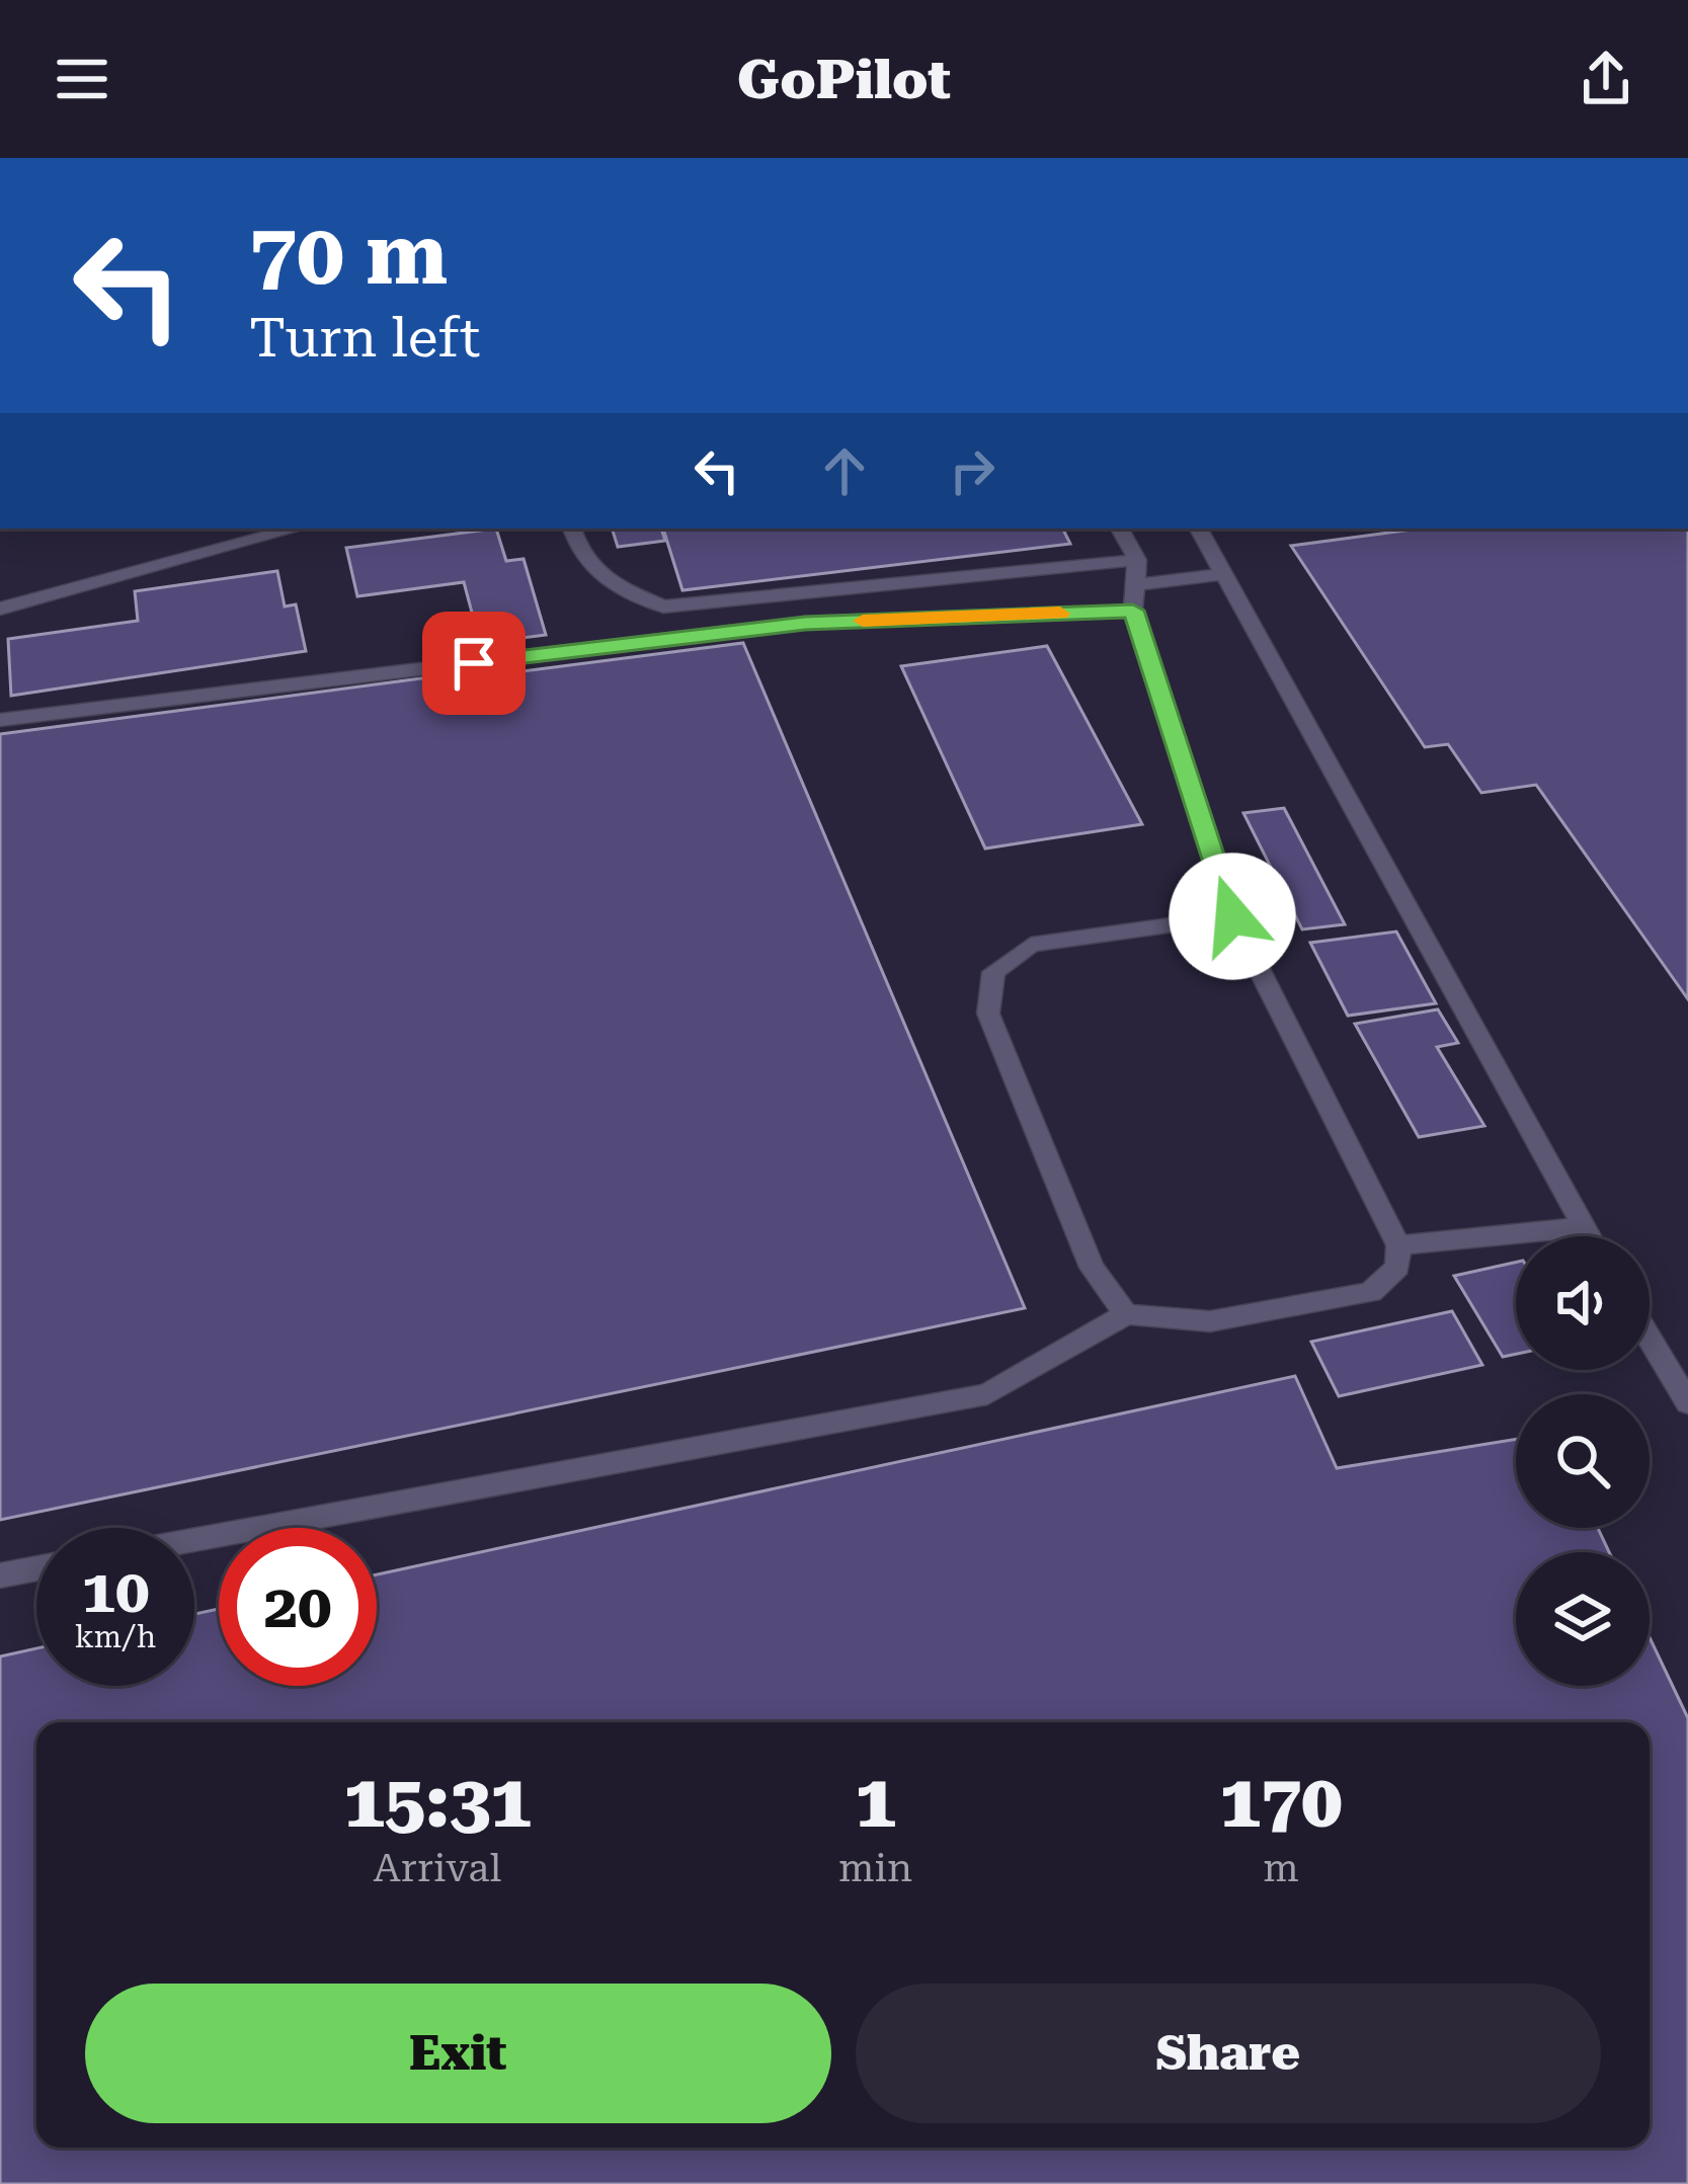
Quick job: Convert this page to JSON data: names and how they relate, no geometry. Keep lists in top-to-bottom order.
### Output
{
  "page": {
    "header": "GoPilot",
    "turn": ["70 m", "Turn left"],
    "speed": "10 km/h",
    "limit": "20",
    "eta": [
      "15:31",
      "Arrival",
      "1",
      "min",
      "170",
      "m"
    ],
    "buttons": ["Exit", "Share"]
  }
}
